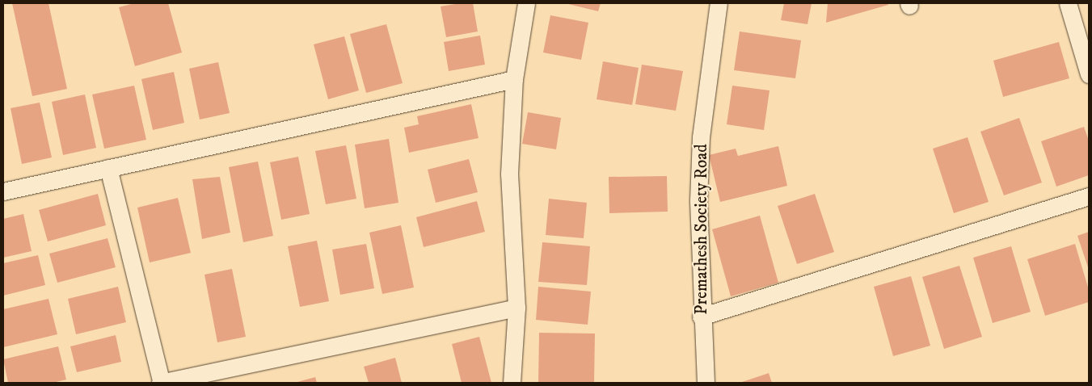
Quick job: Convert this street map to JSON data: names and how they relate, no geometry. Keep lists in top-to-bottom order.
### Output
{
  "streets": {
    "street": ["Premathesh Society Road"]
  }
}
